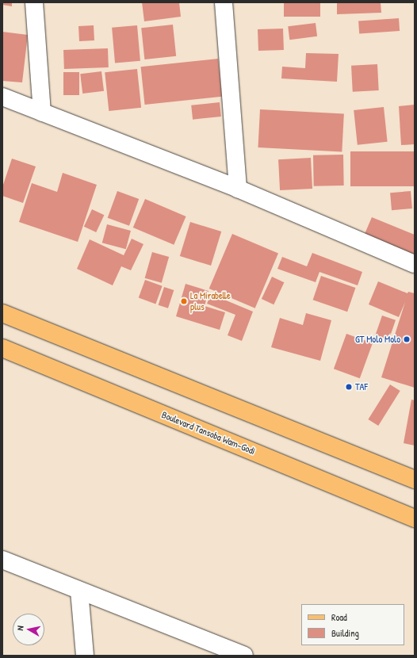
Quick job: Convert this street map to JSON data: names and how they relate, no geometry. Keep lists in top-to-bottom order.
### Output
{
  "streets": {
    "main road": ["Boulevard Tansoba Wam-Godi"]
  },
  "places": ["La Mirabelle plus", "GT Molo Molo", "TAF"],
  "legend": ["Road", "Building"],
  "north": "left"
}
